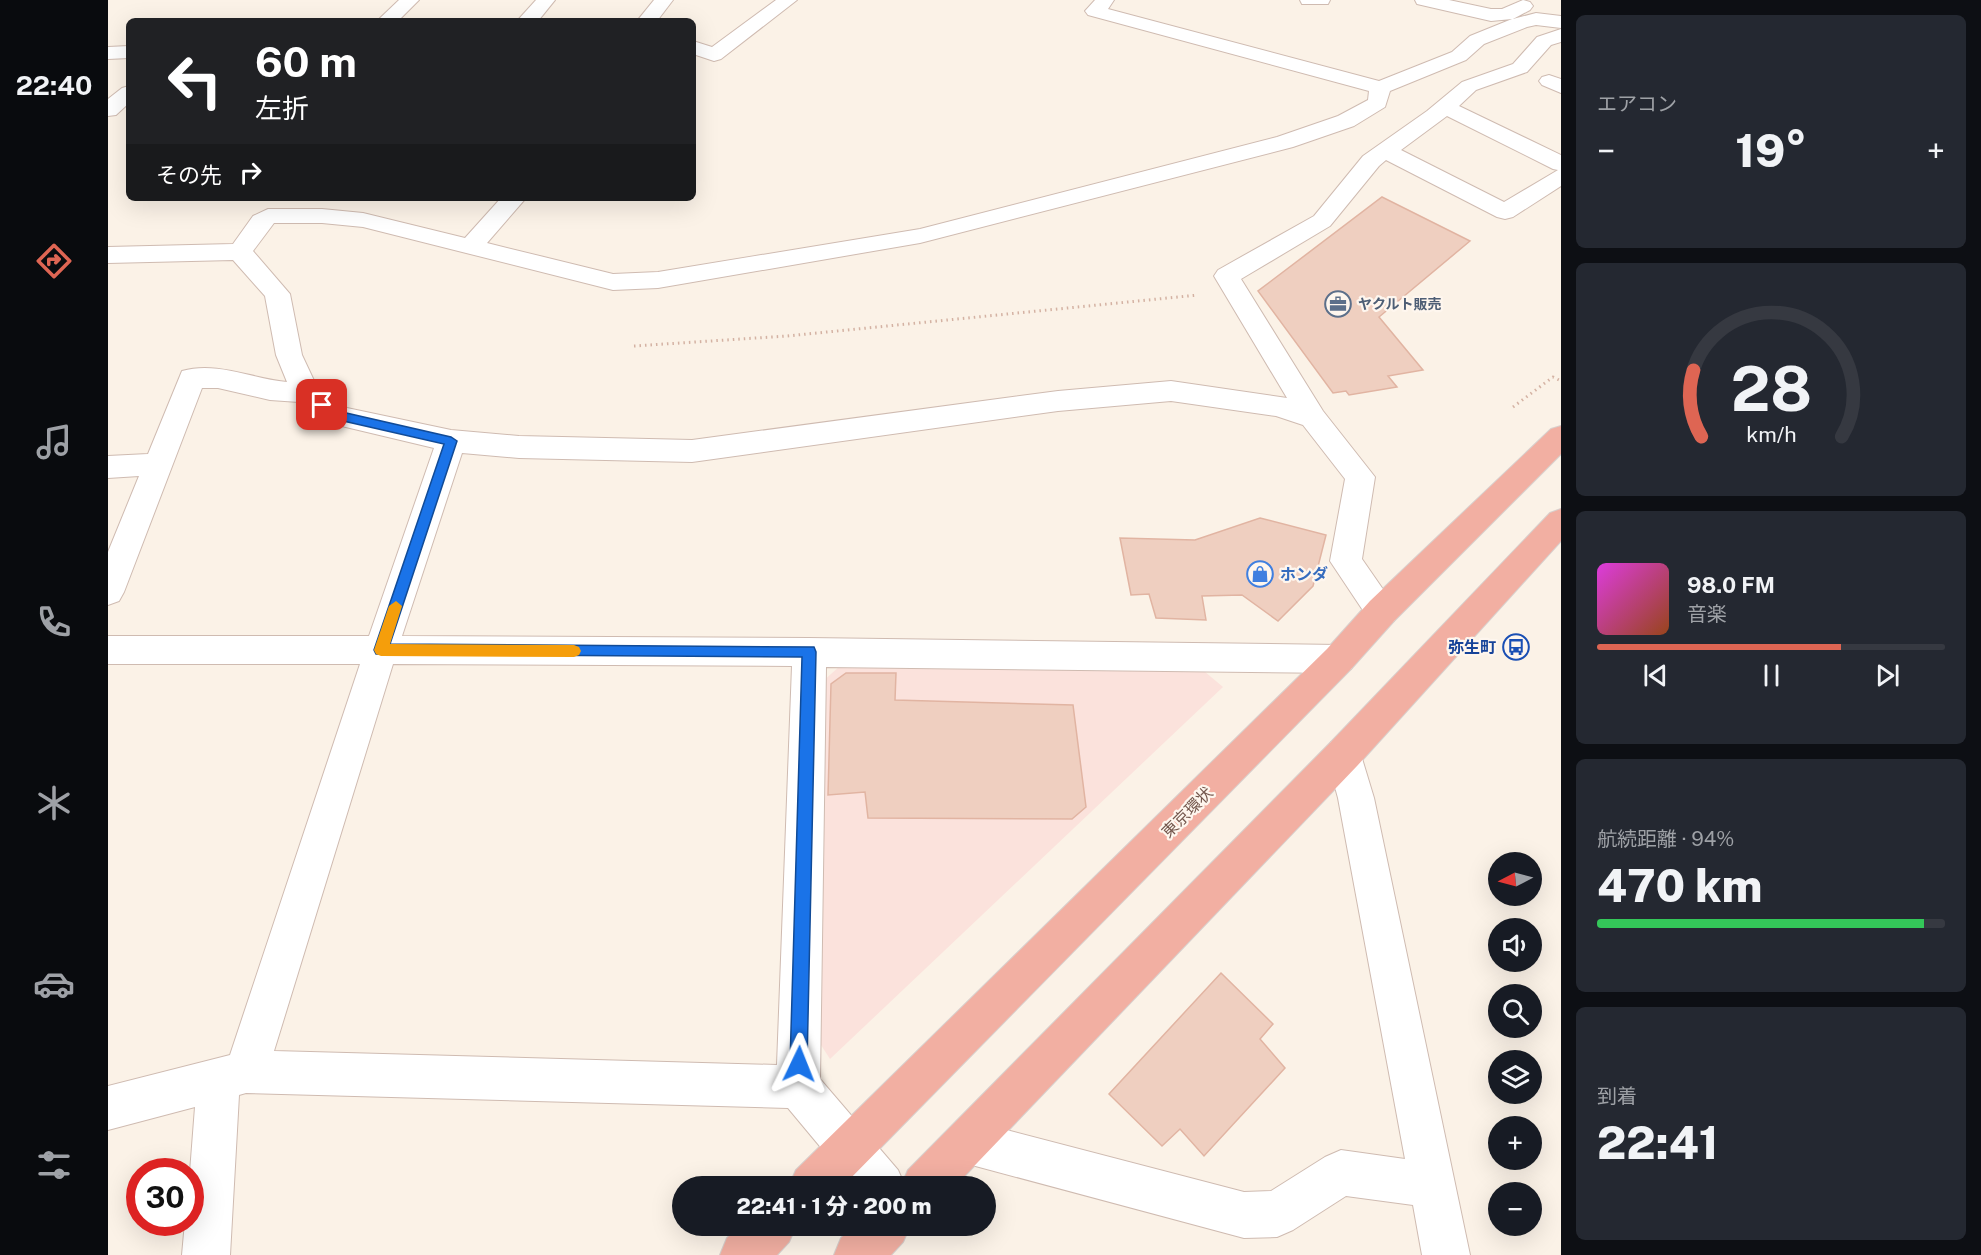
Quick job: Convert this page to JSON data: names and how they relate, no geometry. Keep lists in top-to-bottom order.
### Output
{
  "streets": {
    "highway": ["東京環状"]
  },
  "places": {
    "office": ["ヤクルト販売"],
    "shop": ["ホンダ"],
    "bus stop": ["弥生町"]
  },
  "north": "left",
  "page": {
    "tabs": "22:40",
    "tile": [
      "エアコン",
      ["航続距離 · 94%", "470 km"],
      ["到着", "22:41"]
    ],
    "turn": ["60 m", "左折"],
    "heat": ["−", "19°", "+"],
    "then": "その先",
    "song": ["98.0 FM", "音楽"],
    "map_buttons": ["+", "−"],
    "limit": "30",
    "trip": "22:41 · 1 分 · 200 m",
    "gauge": ["28", "km/h"]
  }
}
